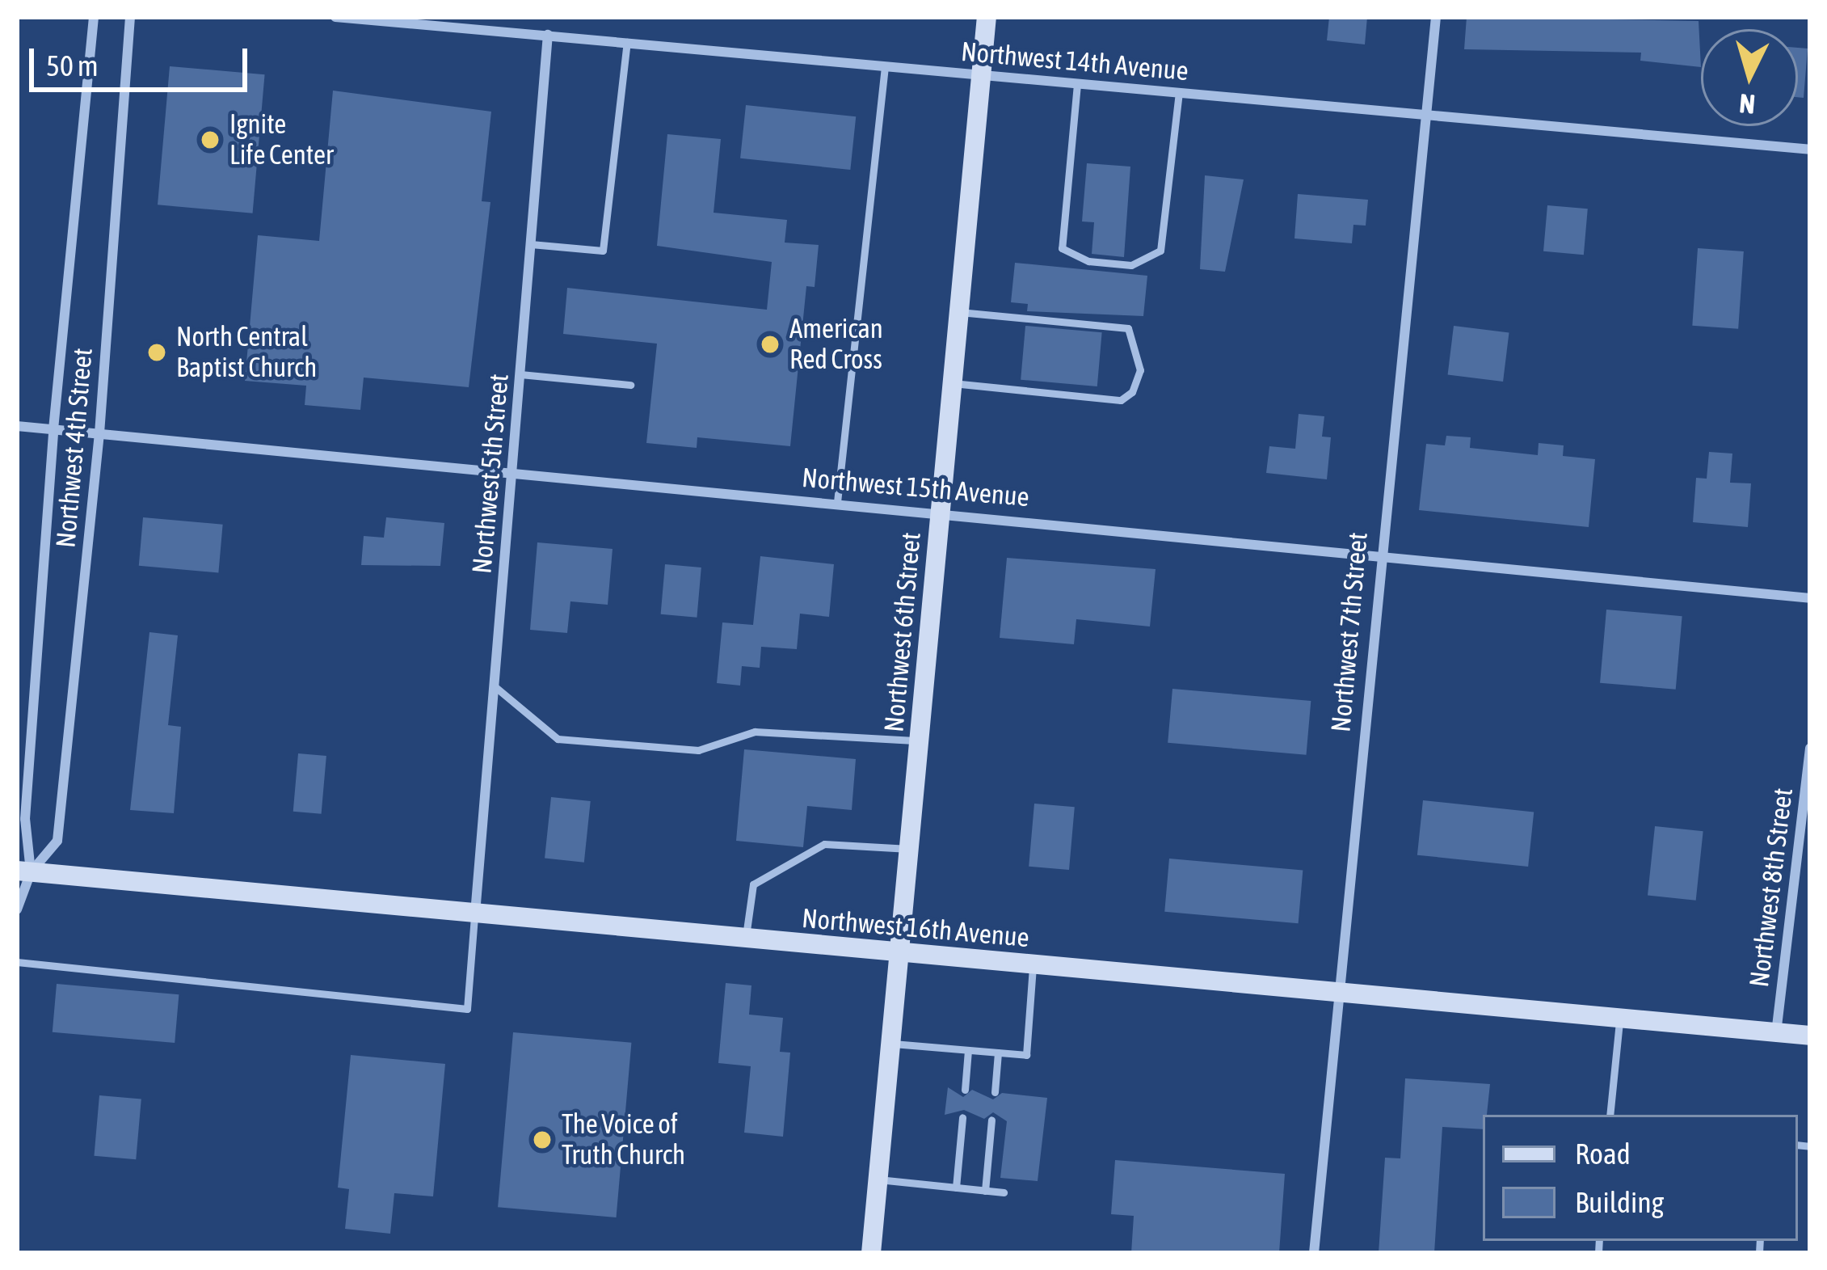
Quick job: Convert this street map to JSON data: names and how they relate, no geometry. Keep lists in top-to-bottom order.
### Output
{
  "streets": {
    "street": [
      "Northwest 14th Avenue",
      "Northwest 4th Street",
      "Northwest 5th Street",
      "Northwest 15th Avenue",
      "Northwest 6th Street",
      "Northwest 7th Street",
      "Northwest 8th Street",
      "Northwest 16th Avenue"
    ]
  },
  "crossings": [
    ["Northwest 14th Avenue", "Northwest 5th Street"],
    ["Northwest 14th Avenue", "Northwest 6th Street"],
    ["Northwest 14th Avenue", "Northwest 7th Street"],
    ["Northwest 4th Street", "Northwest 15th Avenue"],
    ["Northwest 4th Street", "Northwest 16th Avenue"],
    ["Northwest 5th Street", "Northwest 15th Avenue"],
    ["Northwest 5th Street", "Northwest 16th Avenue"],
    ["Northwest 15th Avenue", "Northwest 6th Street"],
    ["Northwest 15th Avenue", "Northwest 7th Street"],
    ["Northwest 6th Street", "Northwest 16th Avenue"],
    ["Northwest 7th Street", "Northwest 16th Avenue"],
    ["Northwest 8th Street", "Northwest 16th Avenue"]
  ],
  "places": [
    "Ignite Life Center",
    "American Red Cross",
    "North Central Baptist Church",
    "The Voice of Truth Church"
  ],
  "legend": ["Road", "Building"],
  "scale_bar": "50 m",
  "north": "bottom"
}
